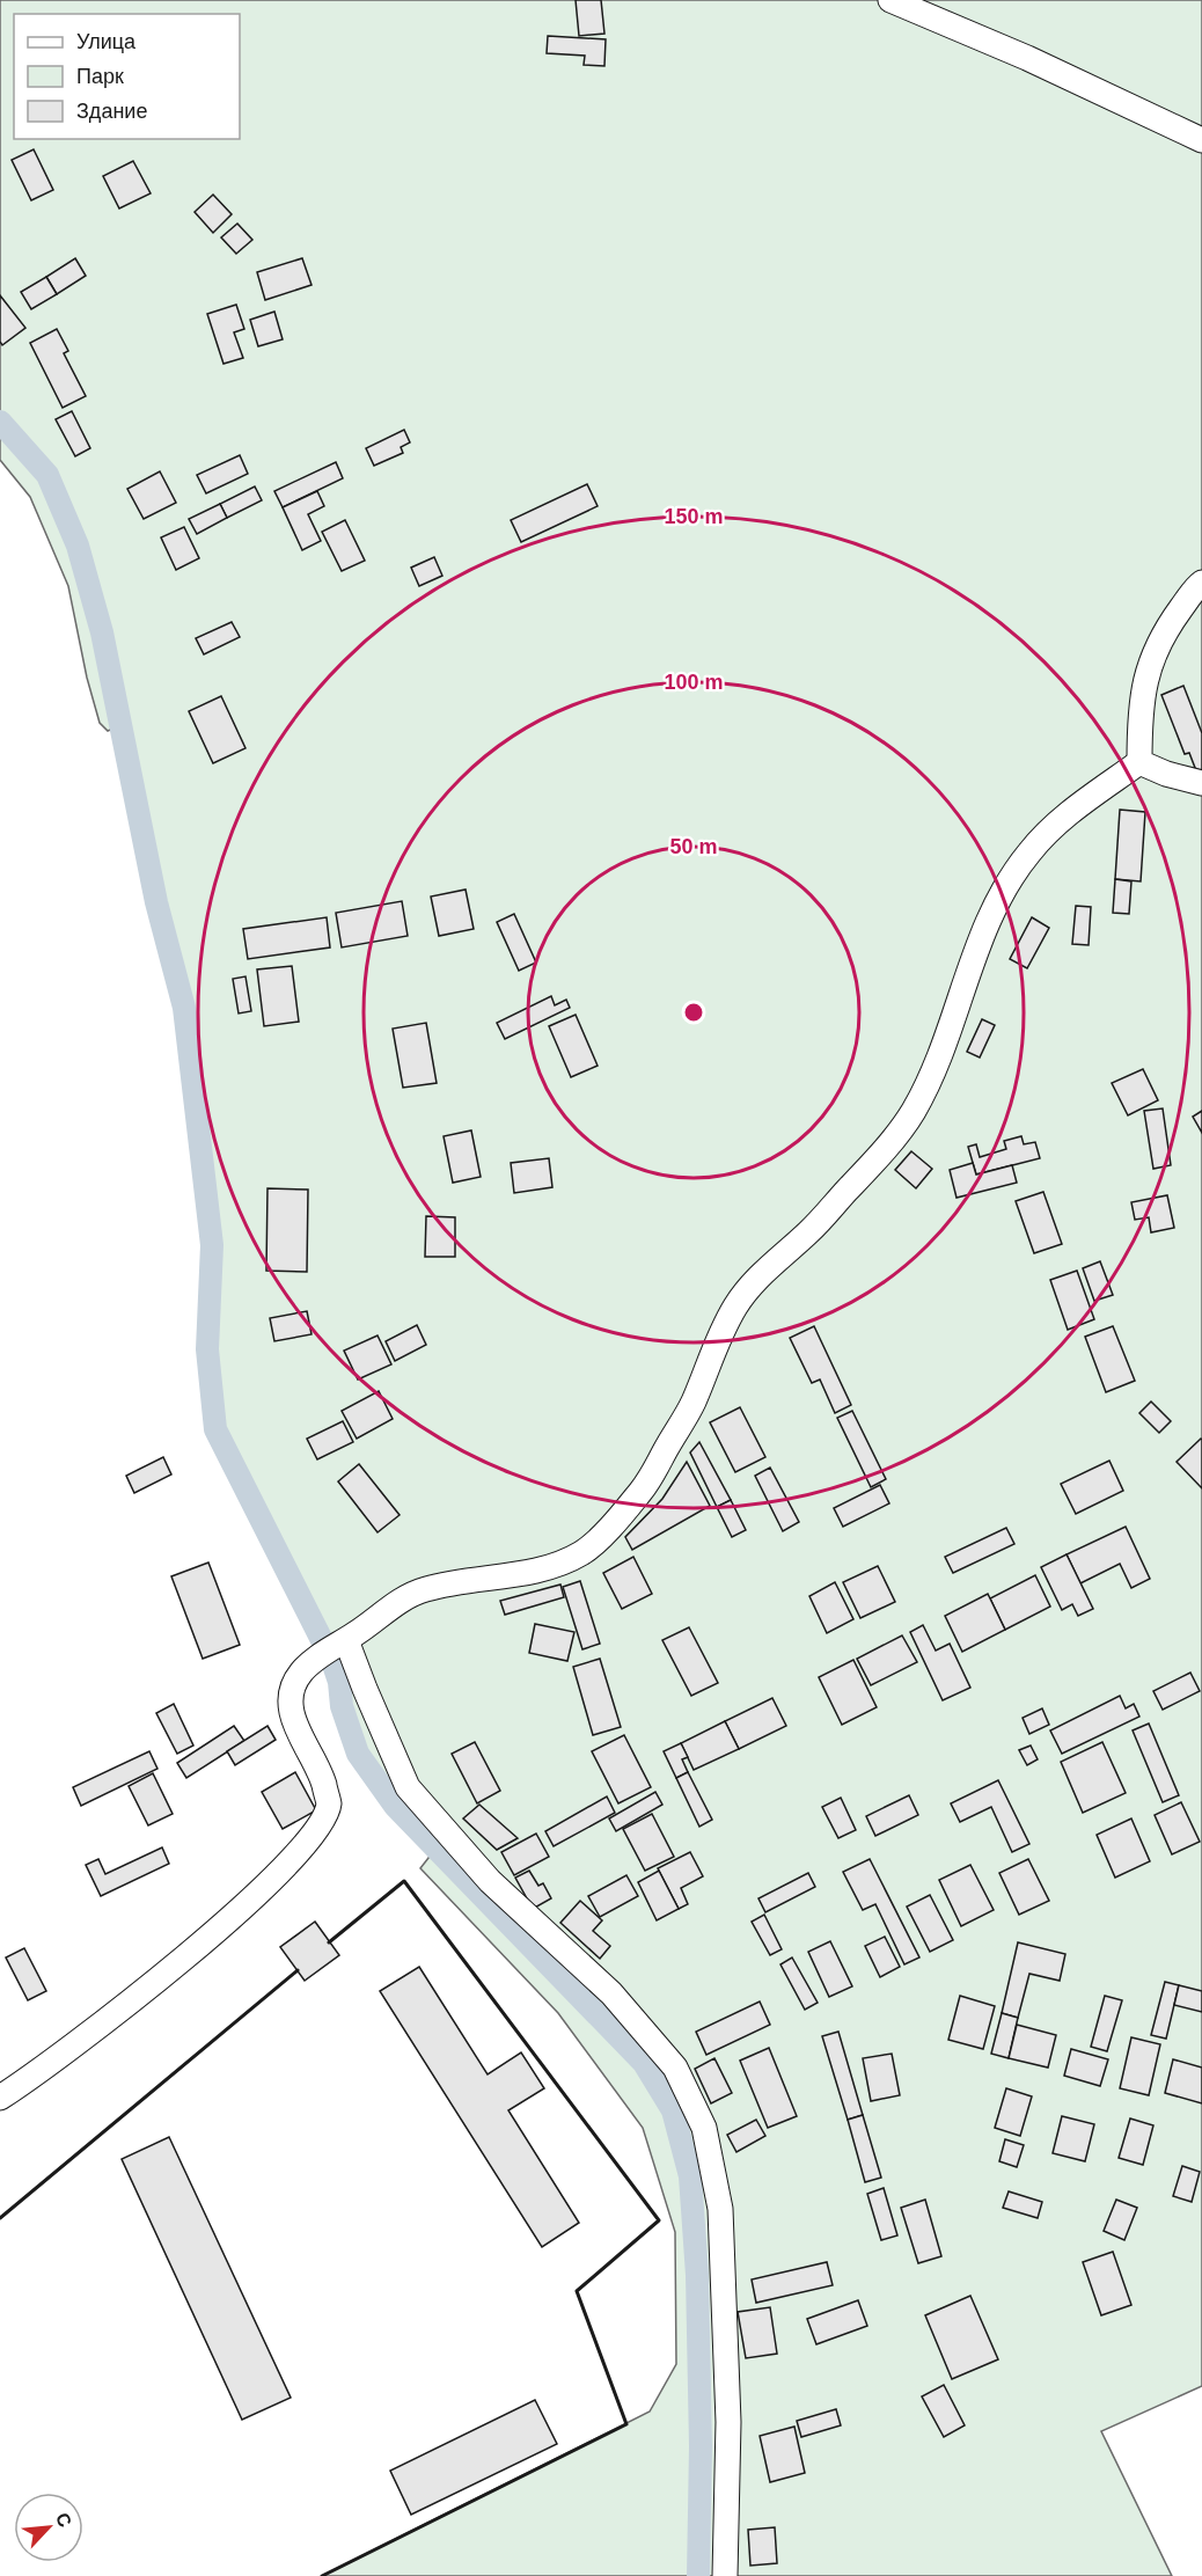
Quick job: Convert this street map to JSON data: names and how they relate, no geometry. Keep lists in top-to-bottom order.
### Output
{
  "legend": ["Улица", "Парк", "Здание"],
  "north": "top right",
  "rings": ["150 m", "100 m", "50 m"]
}
